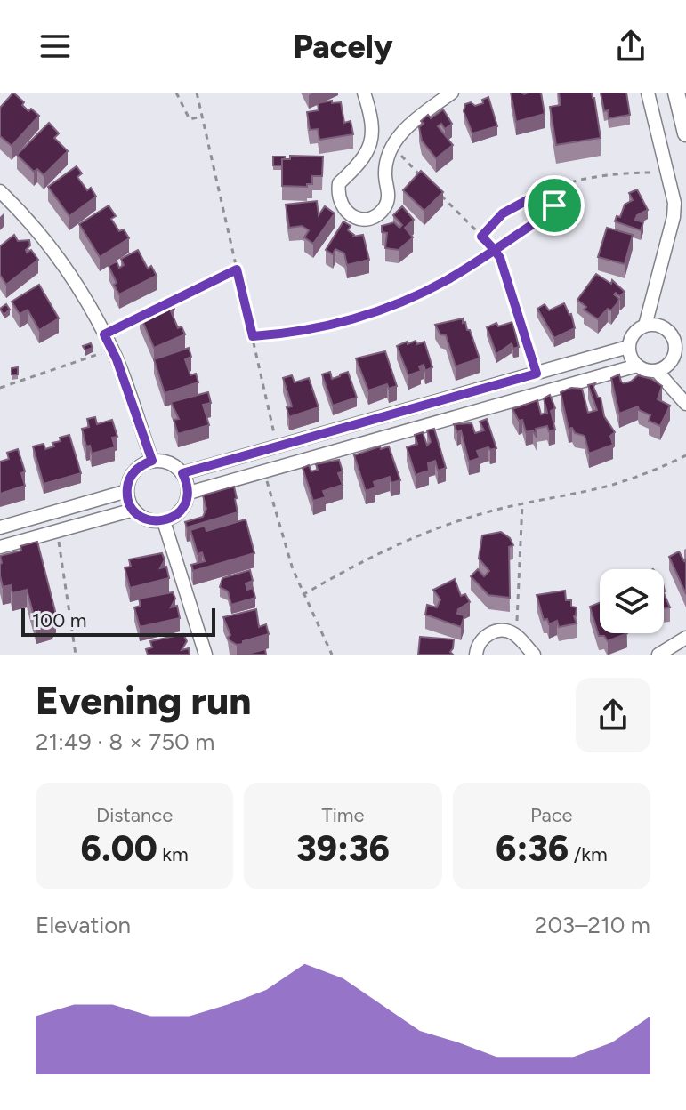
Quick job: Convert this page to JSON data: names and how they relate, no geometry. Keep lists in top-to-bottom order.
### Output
{
  "scale_bar": "100 m",
  "page": {
    "header": "Pacely",
    "scale": "100 m",
    "heading": ["Evening run", "21:49 · 8 × 750 m"],
    "stats": [
      ["Distance", "6.00 km"],
      ["Time", "39:36"],
      ["Pace", "6:36 /km"]
    ],
    "chart": ["Elevation", "203–210 m"]
  }
}
